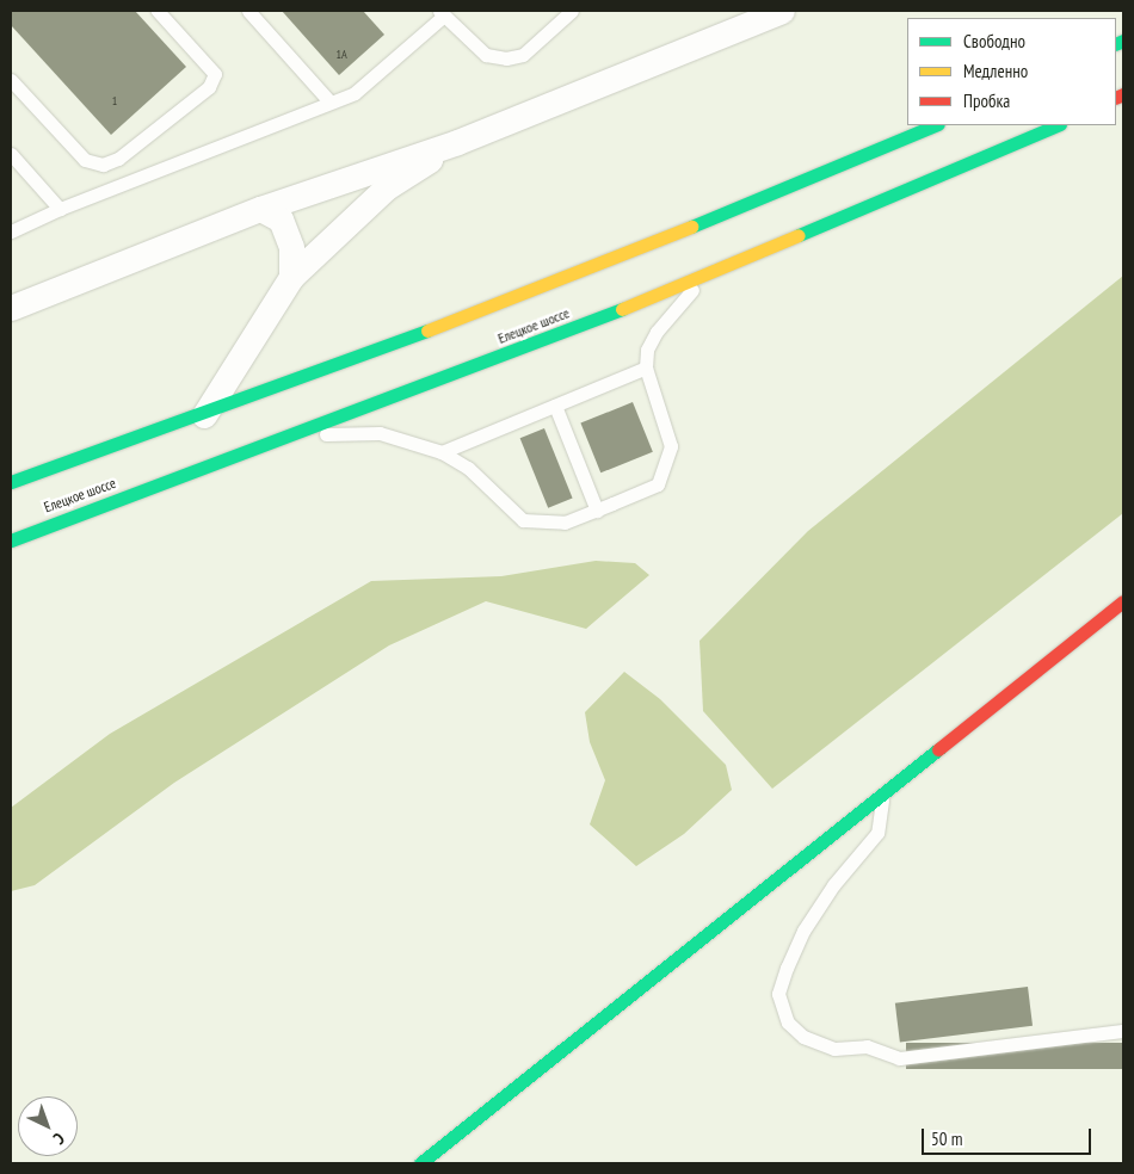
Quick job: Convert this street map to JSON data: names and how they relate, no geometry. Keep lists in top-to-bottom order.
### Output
{
  "streets": {
    "main road": ["Елецкое шоссе"]
  },
  "house_numbers": ["1А", "1"],
  "legend": ["Свободно", "Медленно", "Пробка"],
  "scale_bar": "50 m",
  "north": "bottom right"
}
